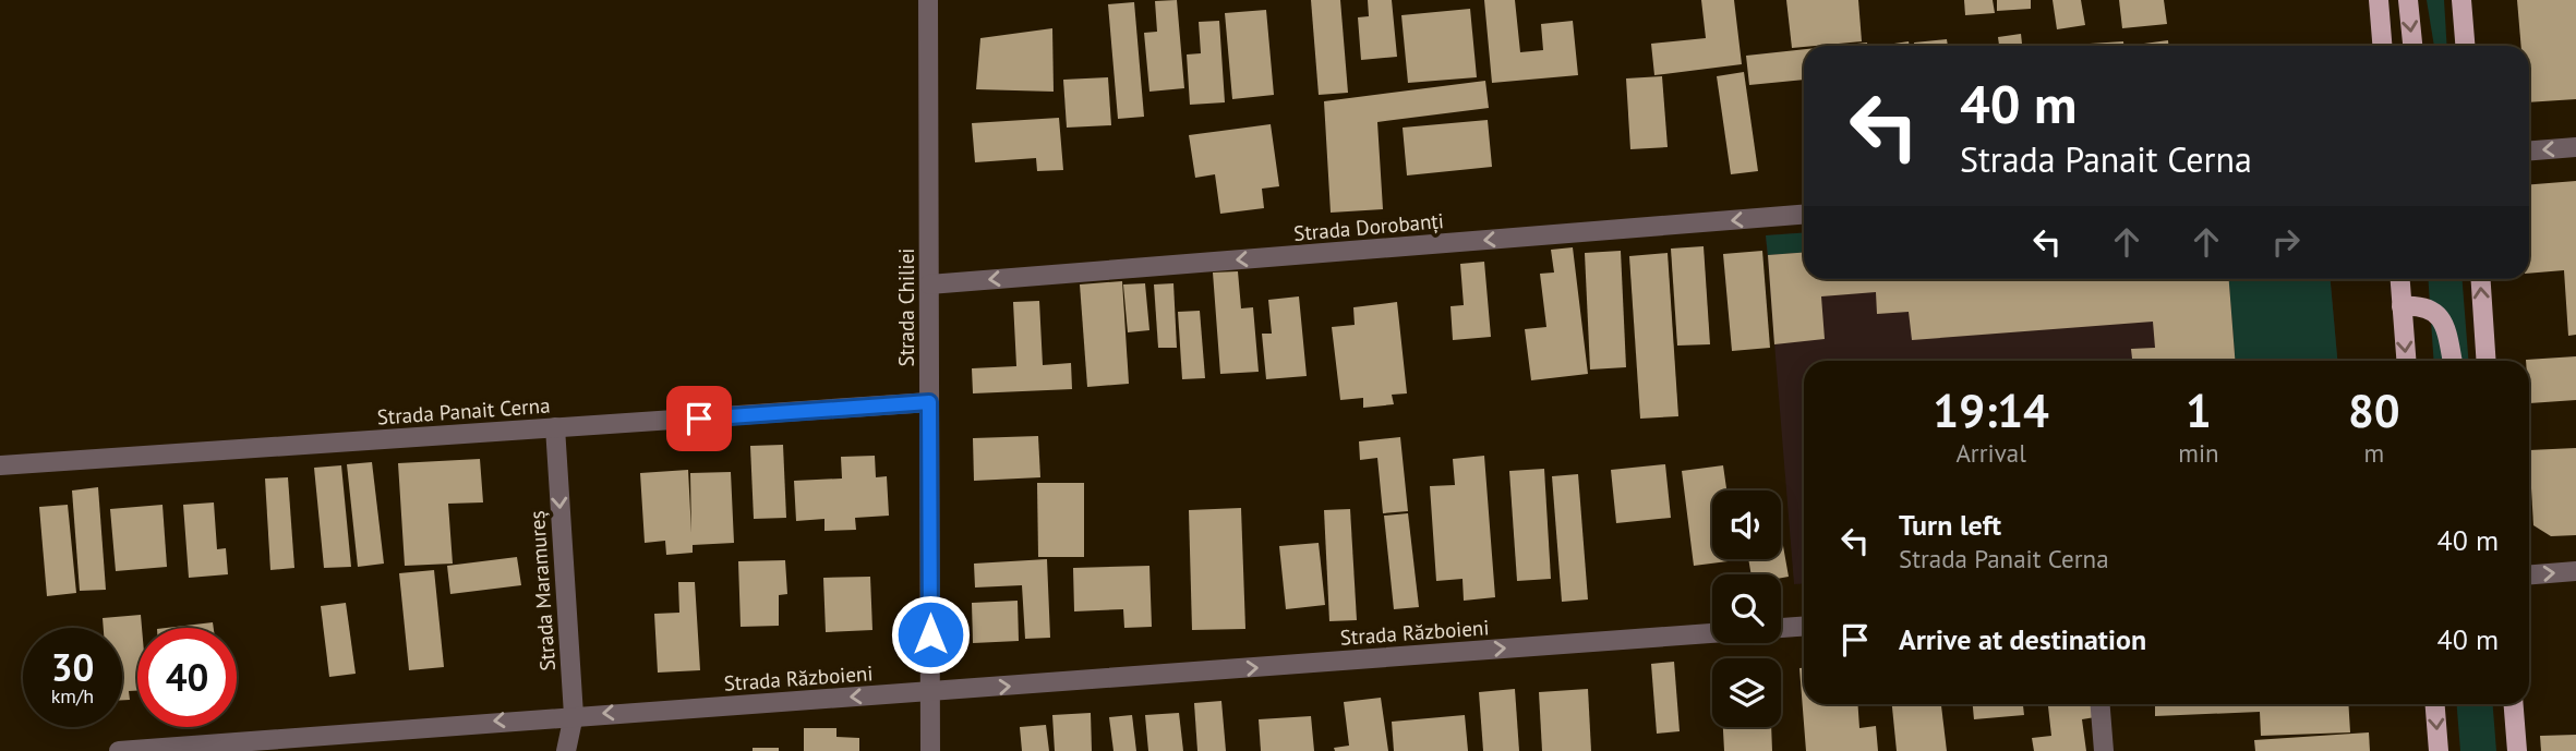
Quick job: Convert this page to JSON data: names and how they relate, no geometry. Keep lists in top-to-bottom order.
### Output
{
  "streets": {
    "street": [
      "Strada Dorobanți",
      "Strada Chiliei",
      "Strada Panait Cerna",
      "Strada Maramureș",
      "Strada Războieni"
    ]
  },
  "crossings": [
    ["Strada Dorobanți", "Strada Chiliei"],
    ["Strada Chiliei", "Strada Panait Cerna"],
    ["Strada Chiliei", "Strada Războieni"],
    ["Strada Panait Cerna", "Strada Maramureș"],
    ["Strada Maramureș", "Strada Războieni"]
  ],
  "one_way": ["Strada Dorobanți", "Strada Maramureș"],
  "page": {
    "turn": ["40 m", "Strada Panait Cerna"],
    "eta": [
      "19:14",
      "Arrival",
      "1",
      "min",
      "80",
      "m"
    ],
    "list": [
      {
        "name": "Turn left",
        "note": "Strada Panait Cerna",
        "value": "40 m"
      },
      {
        "name": "Arrive at destination",
        "value": "40 m"
      }
    ],
    "speed": "30 km/h",
    "limit": "40"
  }
}
